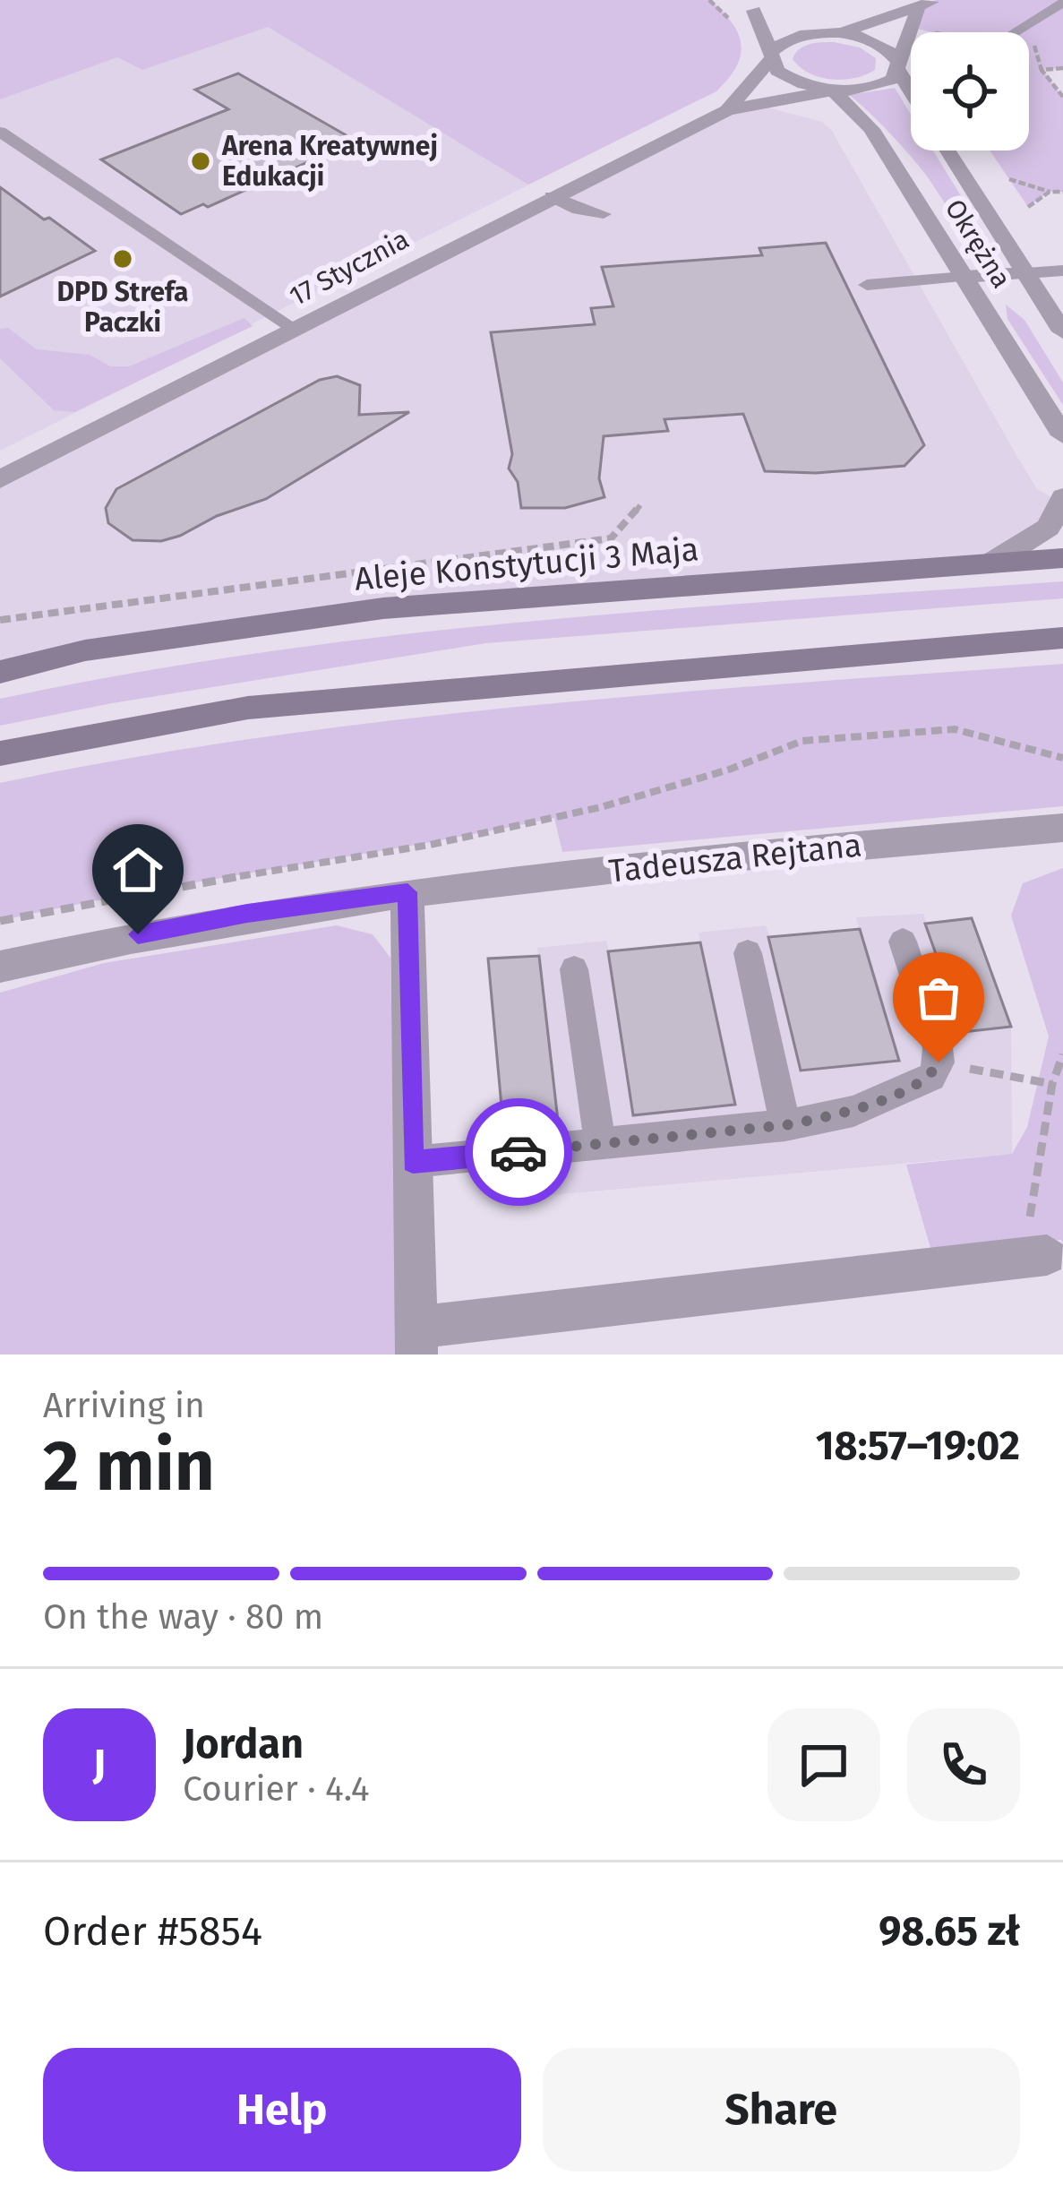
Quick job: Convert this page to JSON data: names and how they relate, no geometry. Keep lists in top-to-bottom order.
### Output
{
  "streets": {
    "main road": ["Aleje Konstytucji 3 Maja"],
    "street": ["Okrężna", "17 Stycznia", "Tadeusza Rejtana"]
  },
  "crossings": [
    ["Okrężna", "17 Stycznia"]
  ],
  "places": ["Arena Kreatywnej Edukacji", "DPD Strefa Paczki"],
  "page": {
    "heading": ["2 min", "Arriving in", "18:57–19:02"],
    "panel": [
      "Jordan",
      "Courier · 4.4",
      "Order #5854",
      "98.65 zł"
    ],
    "bar": "On the way · 80 m",
    "round": "J",
    "buttons": ["Help", "Share"]
  }
}
